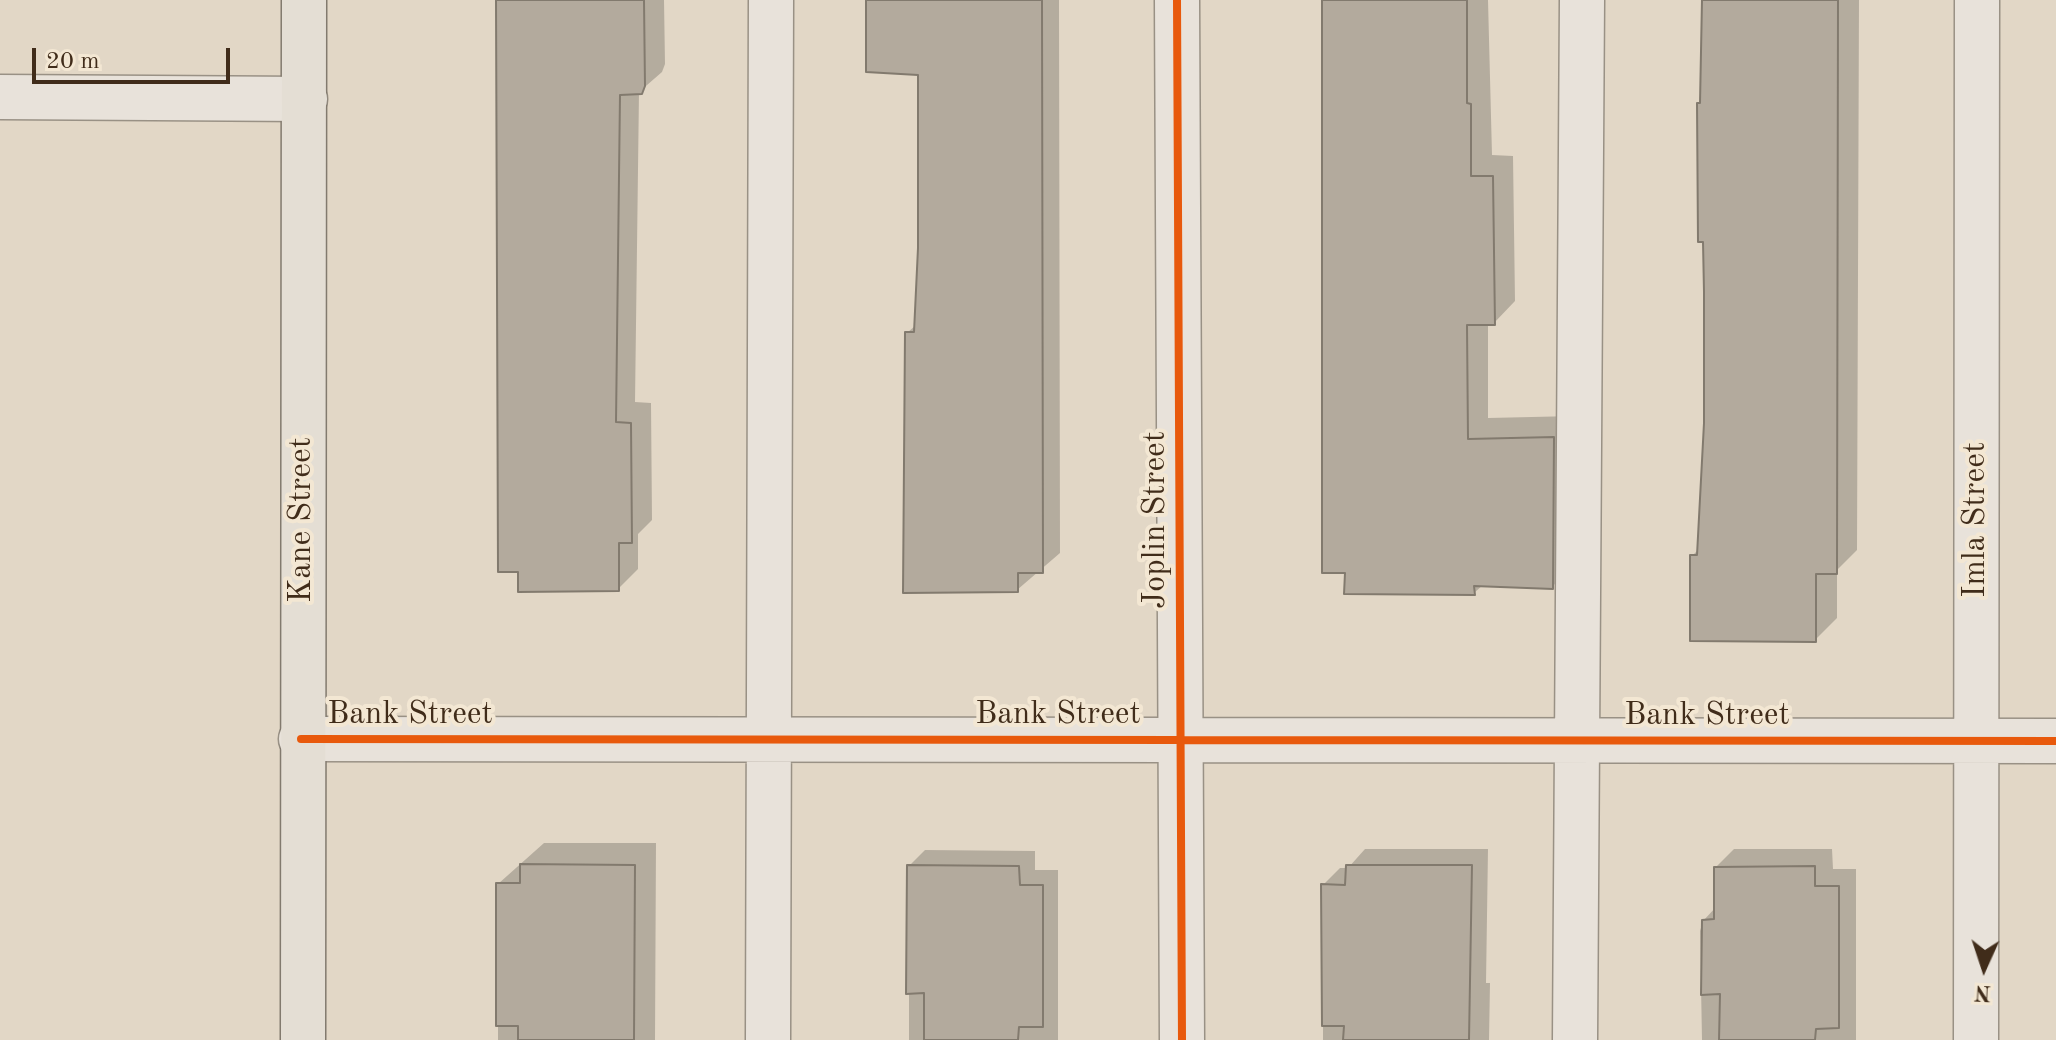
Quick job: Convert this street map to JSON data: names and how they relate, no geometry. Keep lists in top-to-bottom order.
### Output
{
  "streets": {
    "main road": ["Kane Street"],
    "street": ["Joplin Street", "Imla Street", "Bank Street"]
  },
  "crossings": [
    ["Kane Street", "Bank Street"],
    ["Joplin Street", "Bank Street"],
    ["Imla Street", "Bank Street"]
  ],
  "scale_bar": "20 m",
  "north": "bottom"
}
